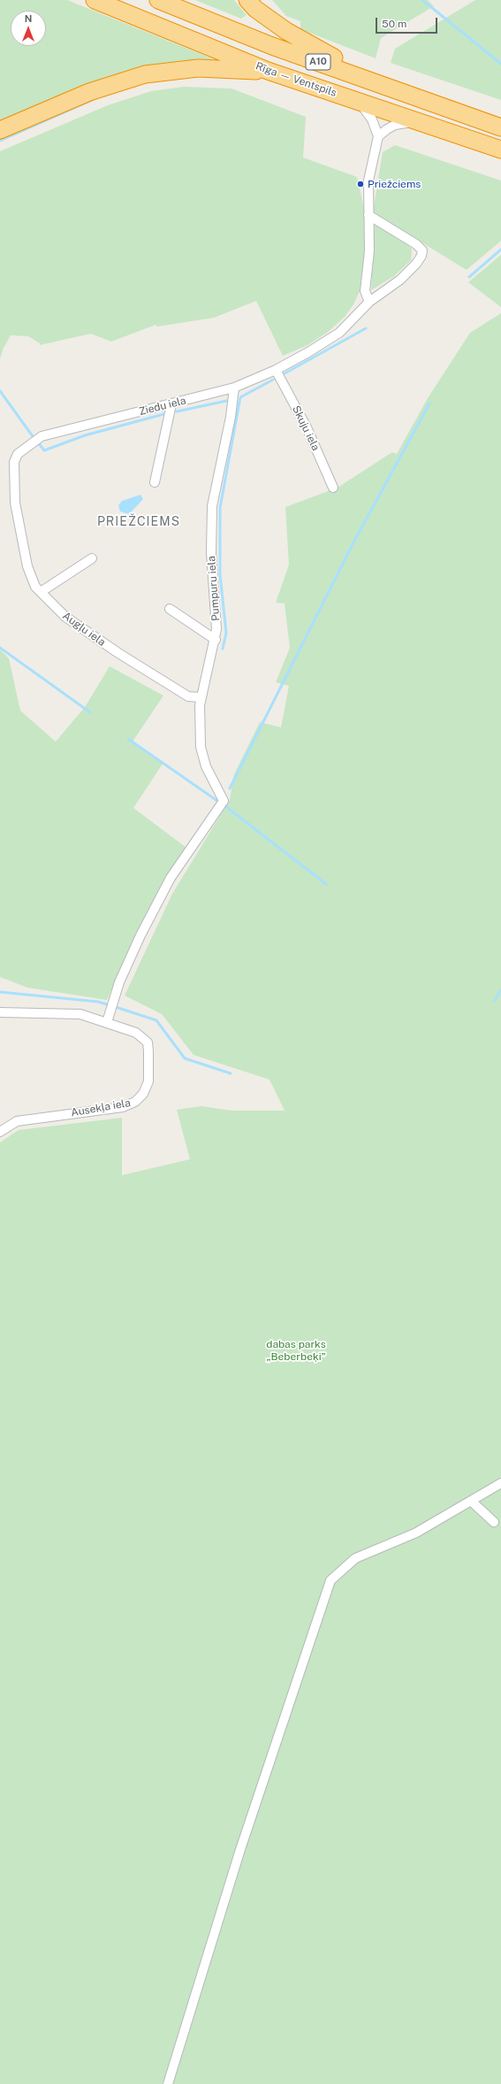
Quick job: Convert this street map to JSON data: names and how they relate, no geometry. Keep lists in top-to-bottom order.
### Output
{
  "streets": {
    "highway": ["A10", "Rīga — Ventspils"],
    "street": [
      "Ziedu iela",
      "Skuju iela",
      "Pumpuru iela",
      "Augļu iela",
      "Ausekļa iela"
    ]
  },
  "crossings": [
    ["Ziedu iela", "Skuju iela"],
    ["Ziedu iela", "Pumpuru iela"],
    ["Ziedu iela", "Augļu iela"],
    ["Pumpuru iela", "Augļu iela"],
    ["Pumpuru iela", "Ausekļa iela"]
  ],
  "districts": ["PRIEŽCIEMS"],
  "parks": ["dabas parks „Beberbeķi”"],
  "places": ["Priežciems"],
  "scale_bar": "50 m",
  "north": "top"
}
